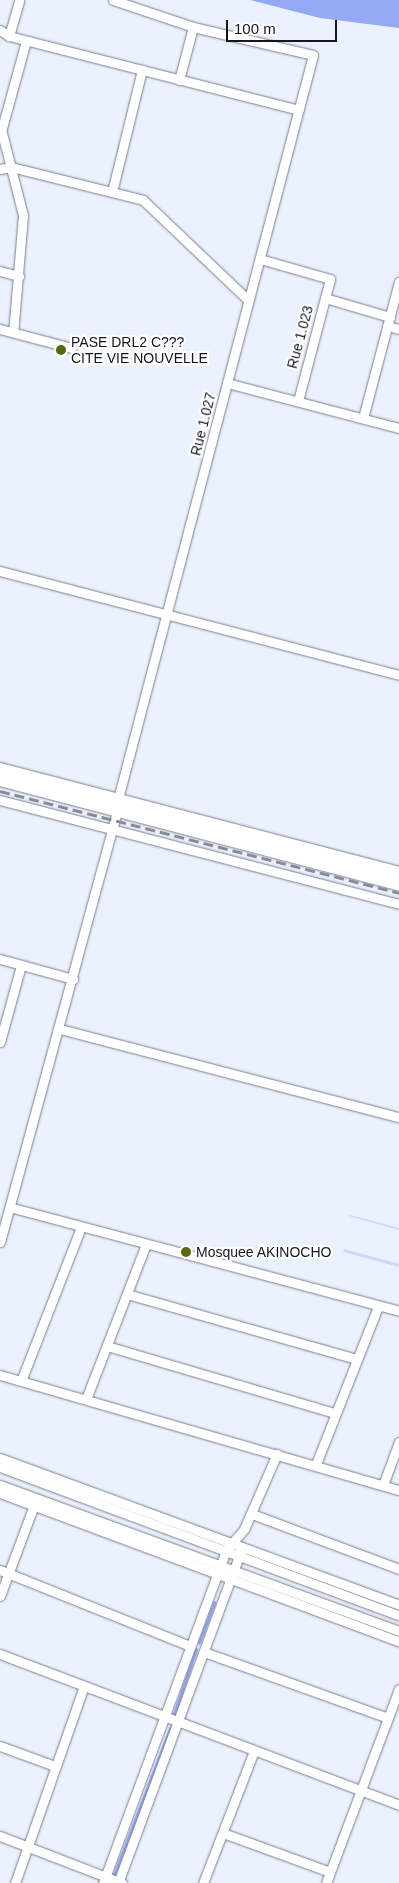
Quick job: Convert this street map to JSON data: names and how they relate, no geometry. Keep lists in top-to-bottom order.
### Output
{
  "streets": {
    "street": ["Rue 1.023", "Rue 1.027"]
  },
  "crossings": [
    ["Rue 1.023", "Rue 1.027"]
  ],
  "places": ["PASE DRL2 C??? CITE VIE NOUVELLE", "Mosquee AKINOCHO"],
  "scale_bar": "100 m"
}
